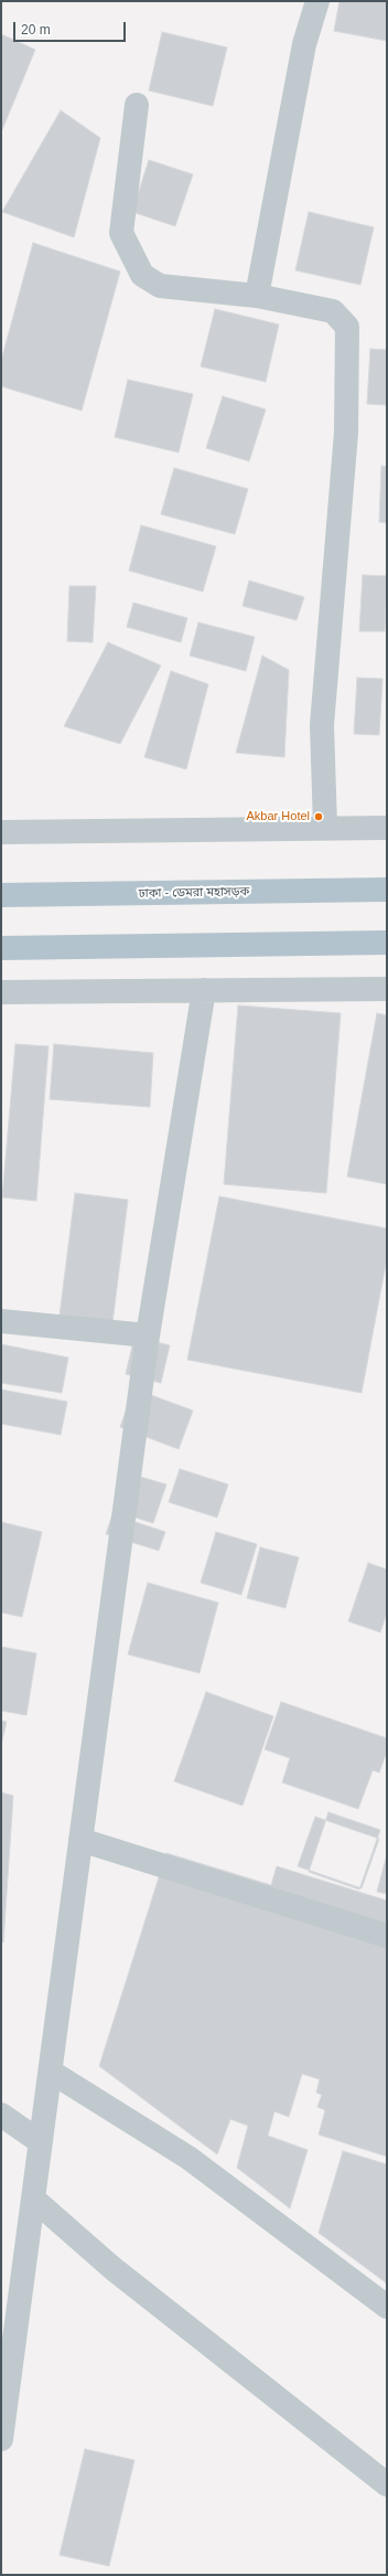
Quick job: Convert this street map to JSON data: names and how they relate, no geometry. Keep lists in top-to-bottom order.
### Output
{
  "streets": {
    "main road": ["ঢাকা - ডেমরা মহাসড়ক"]
  },
  "places": ["Akbar Hotel"],
  "scale_bar": "20 m"
}
